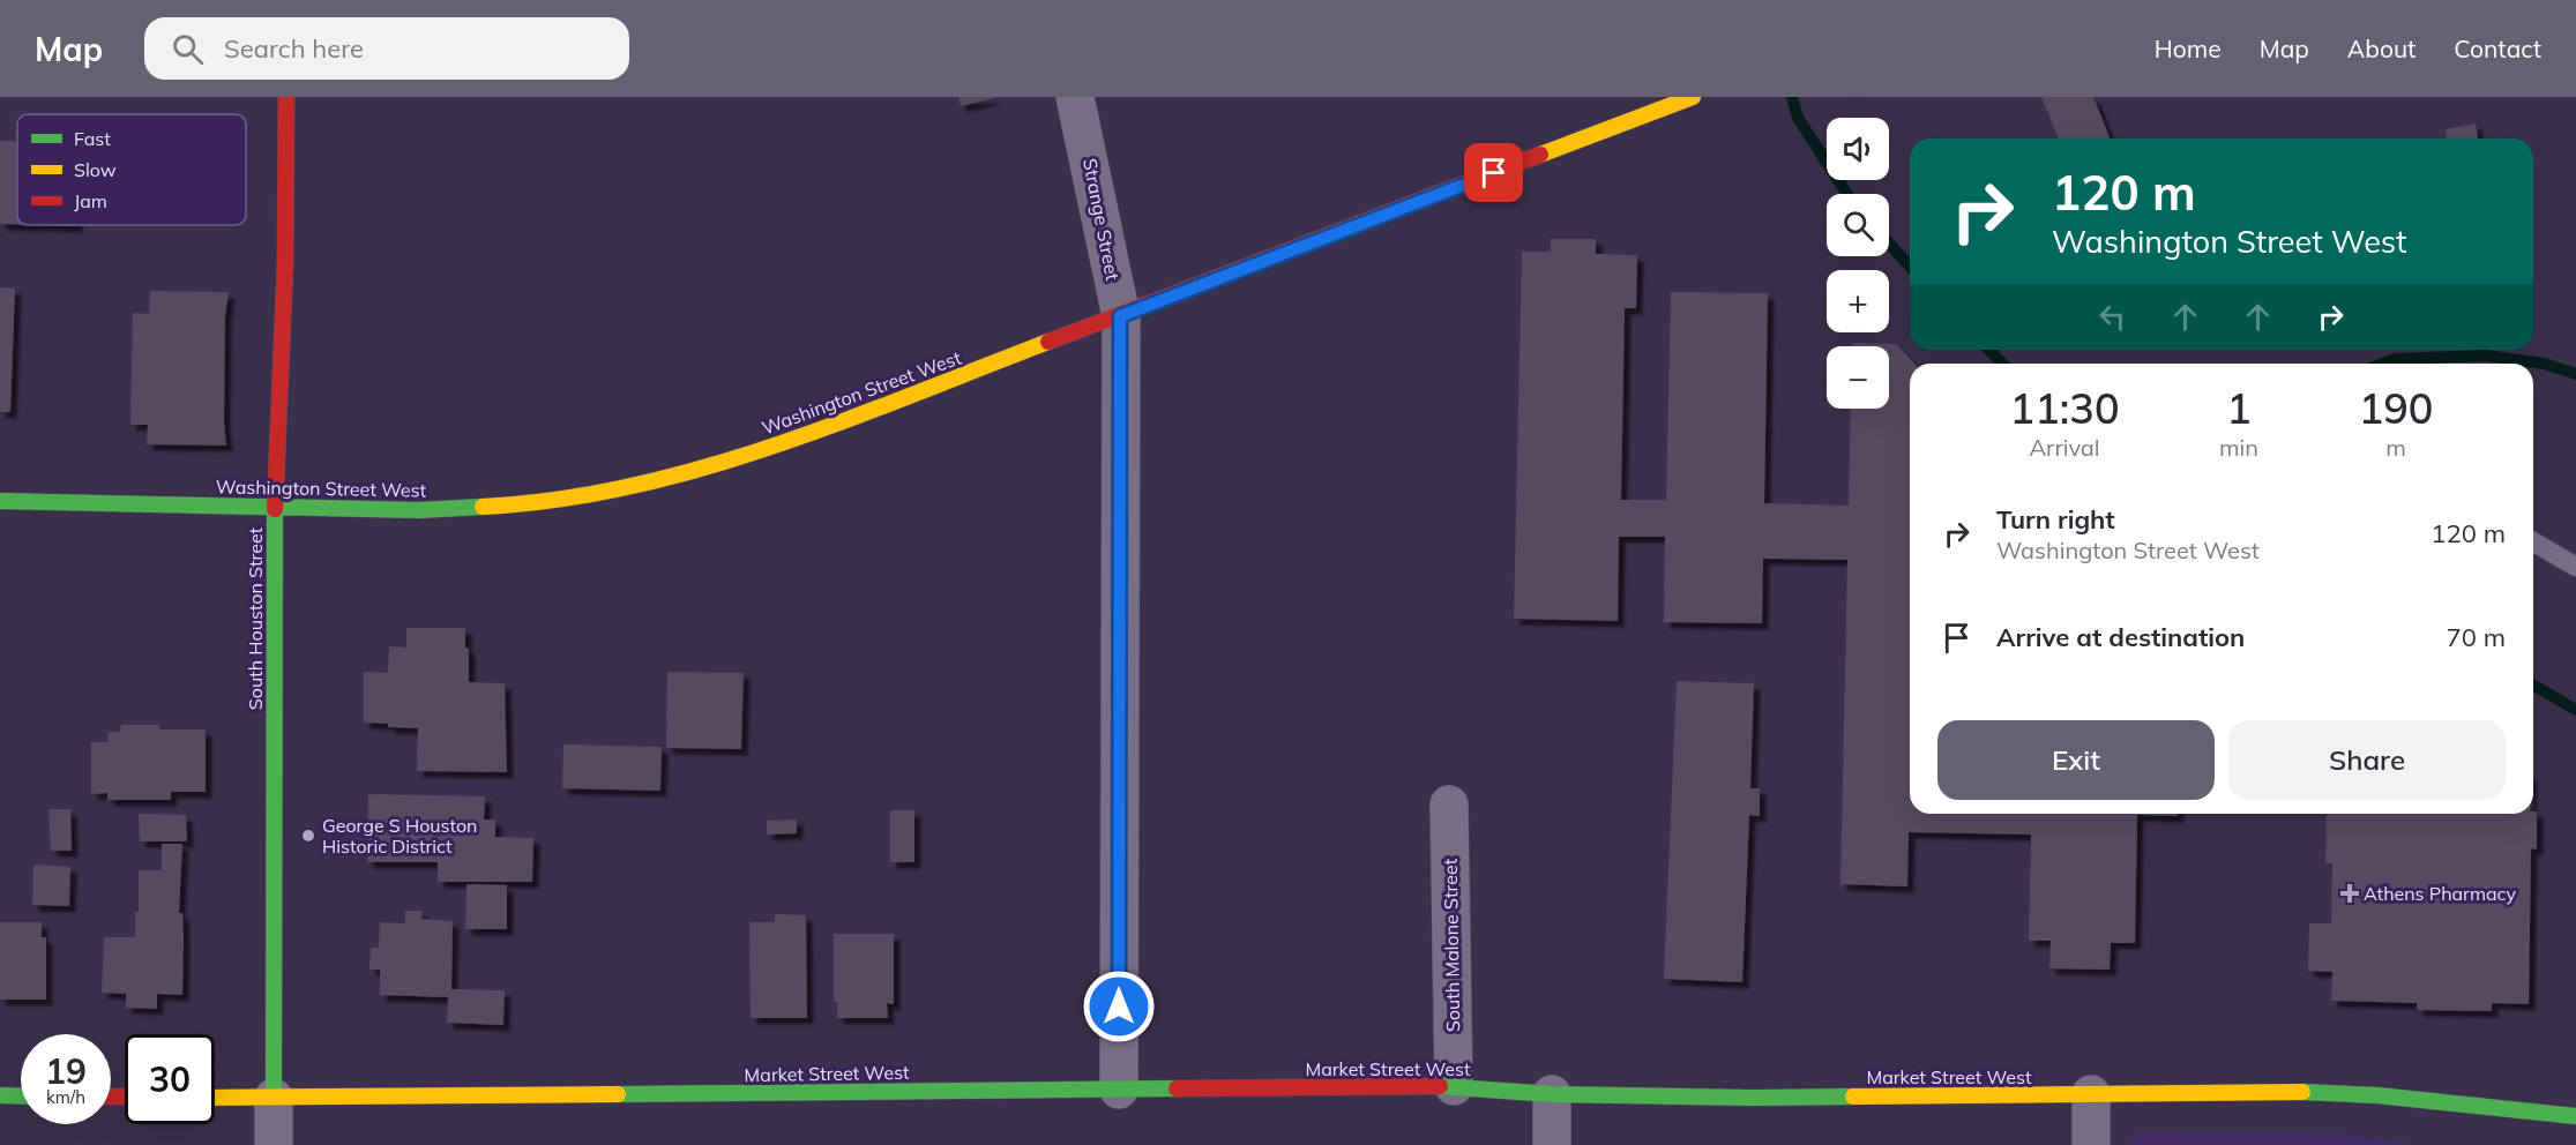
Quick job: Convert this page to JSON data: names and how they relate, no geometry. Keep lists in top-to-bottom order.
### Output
{
  "streets": {
    "street": [
      "Strange Street",
      "Washington Street West",
      "South Houston Street",
      "South Malone Street",
      "Market Street West"
    ]
  },
  "crossings": [
    ["Strange Street", "Washington Street West"],
    ["Strange Street", "Market Street West"],
    ["Washington Street West", "South Houston Street"],
    ["South Houston Street", "Market Street West"],
    ["South Malone Street", "Market Street West"]
  ],
  "places": {
    "other": ["George S Houston Historic District"],
    "health": ["Athens Pharmacy"]
  },
  "legend": ["Fast", "Slow", "Jam"],
  "page": {
    "header": "Map",
    "search": "Search here",
    "nav": [
      "Home",
      "Map",
      "About",
      "Contact"
    ],
    "map_buttons": ["+", "−"],
    "turn": ["120 m", "Washington Street West"],
    "eta": [
      "11:30",
      "Arrival",
      "1",
      "min",
      "190",
      "m"
    ],
    "list": [
      {
        "name": "Turn right",
        "note": "Washington Street West",
        "value": "120 m"
      },
      {
        "name": "Arrive at destination",
        "value": "70 m"
      }
    ],
    "buttons": ["Exit", "Share"],
    "speed": "19 km/h",
    "limit": "30"
  }
}
